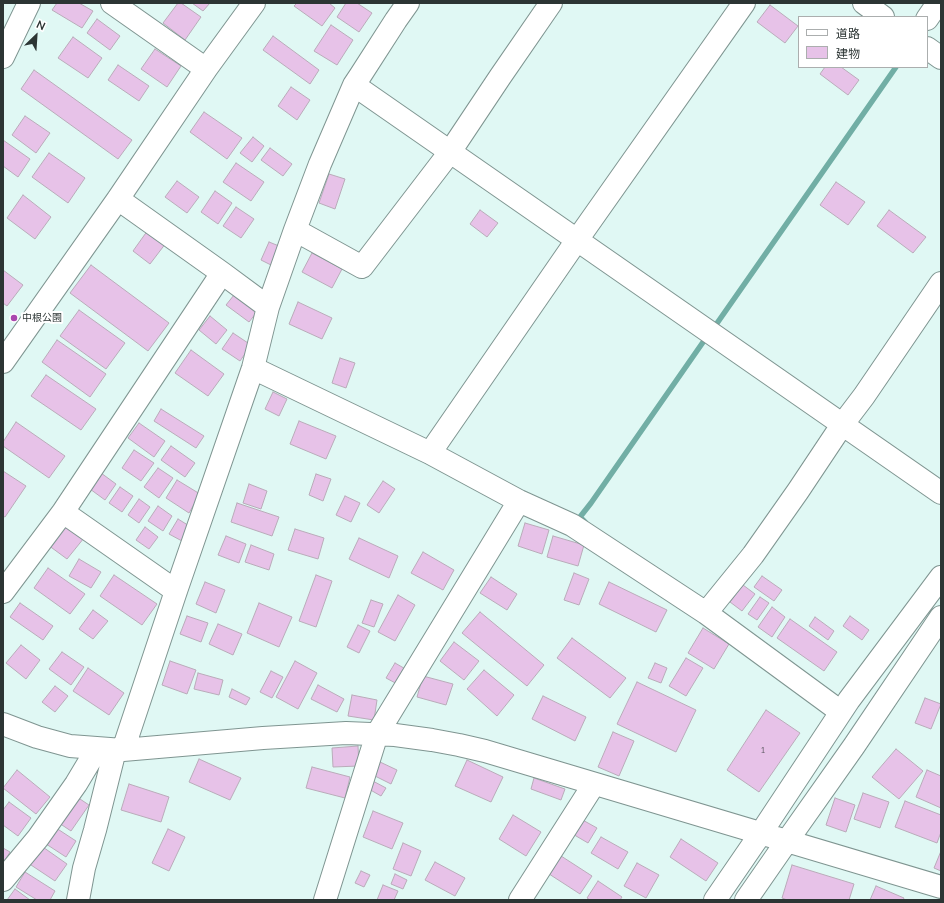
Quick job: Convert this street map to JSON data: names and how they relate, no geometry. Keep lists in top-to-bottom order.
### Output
{
  "places": ["中根公園"],
  "house_numbers": ["1"],
  "legend": ["道路", "建物"],
  "north": "top right"
}
